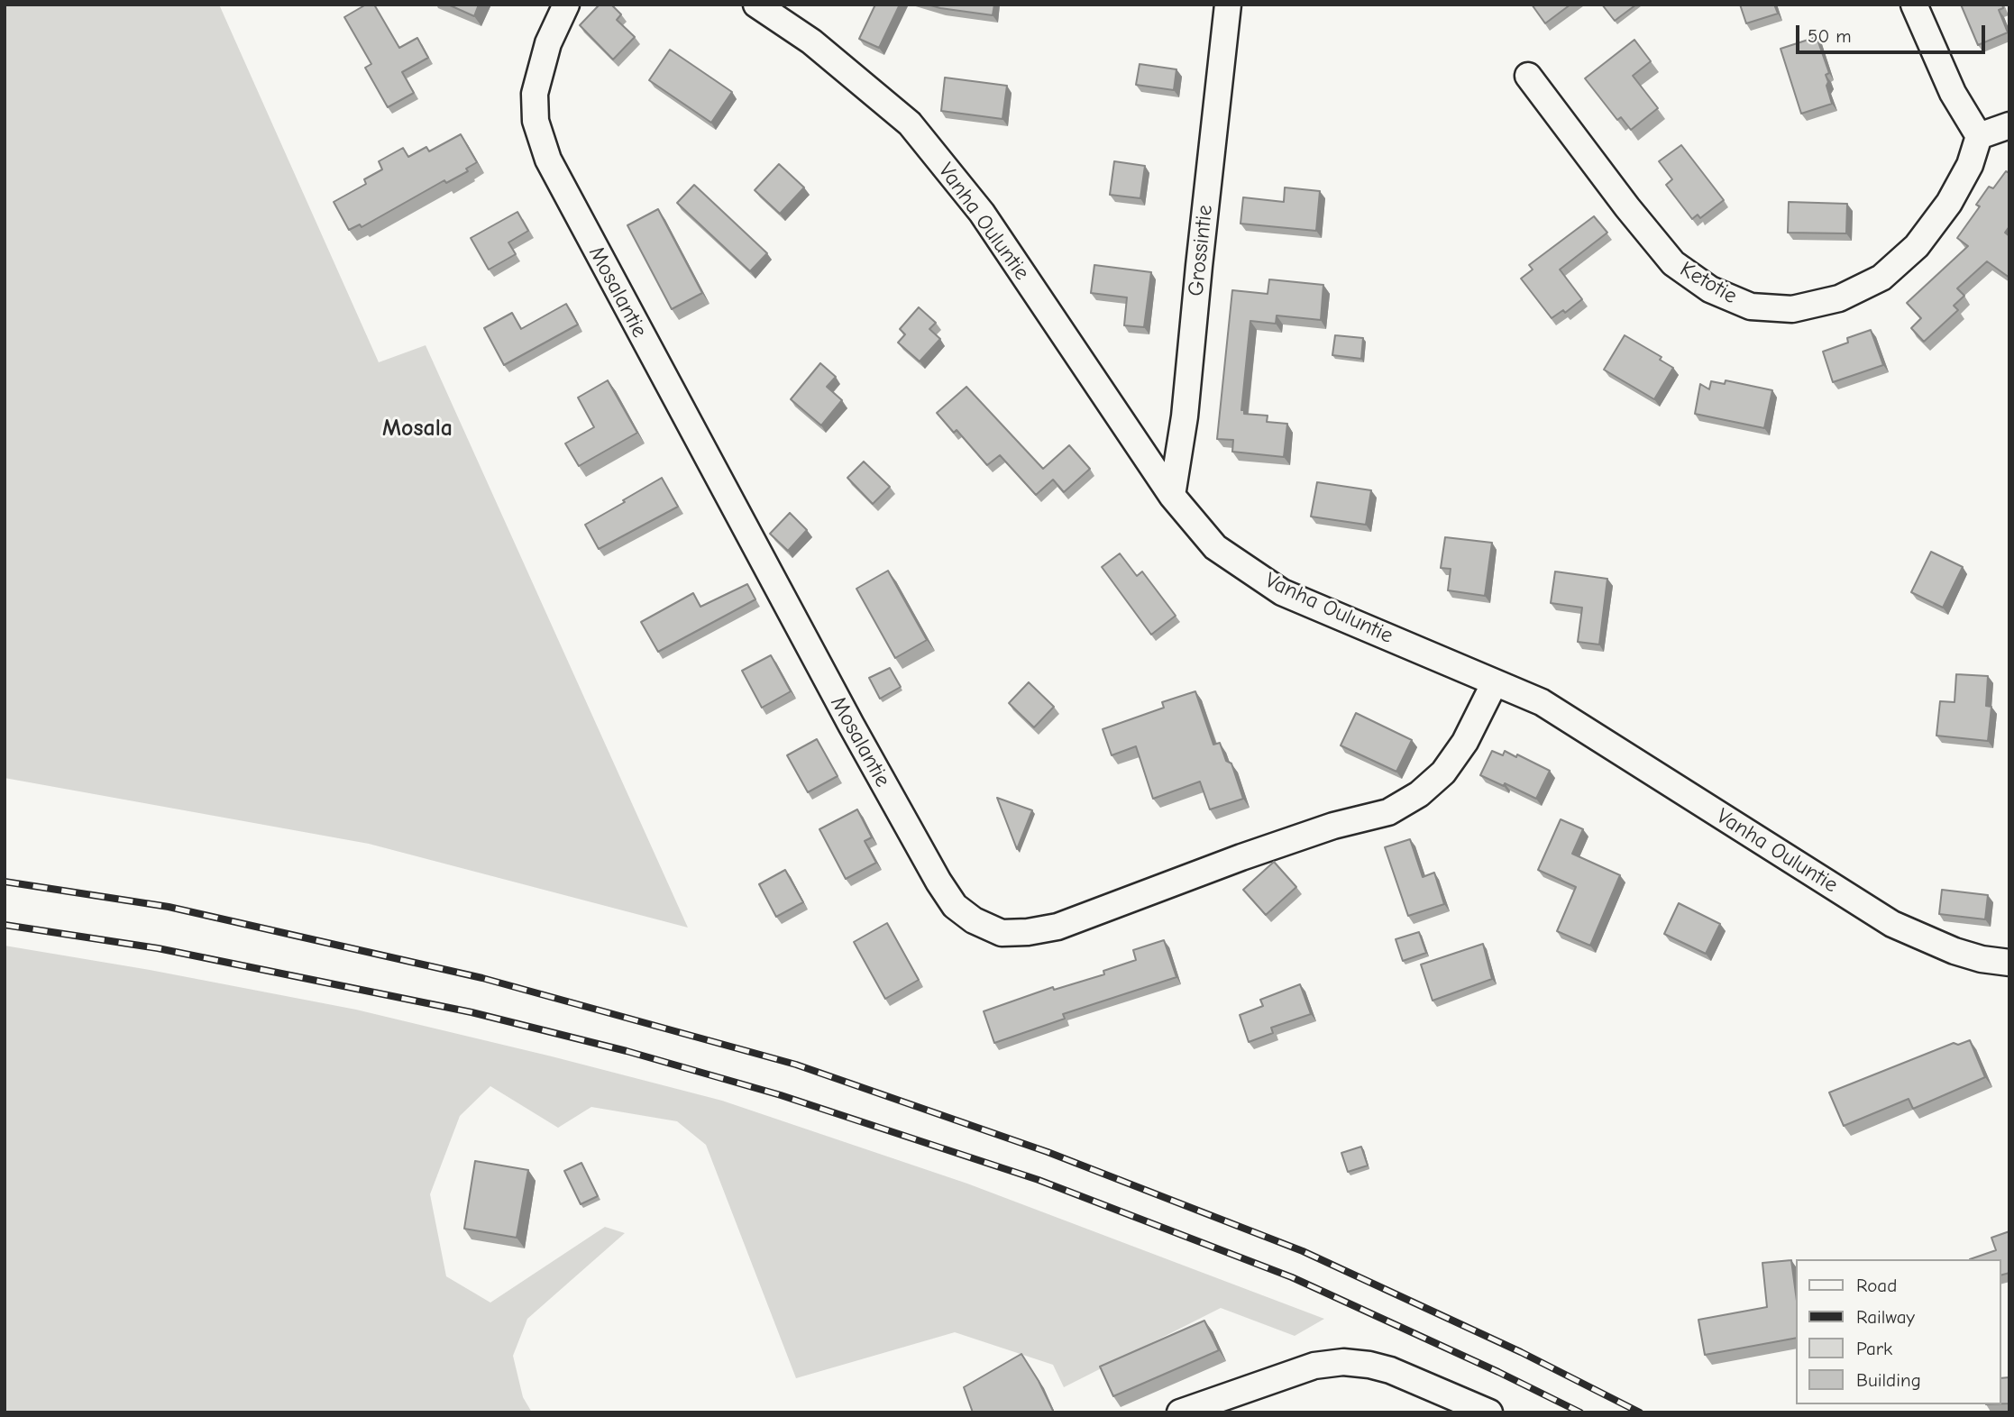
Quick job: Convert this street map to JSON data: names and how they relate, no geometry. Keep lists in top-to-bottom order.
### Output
{
  "streets": {
    "street": [
      "Vanha Ouluntie",
      "Grossintie",
      "Ketotie",
      "Mosalantie"
    ]
  },
  "crossings": [
    ["Vanha Ouluntie", "Grossintie"],
    ["Vanha Ouluntie", "Mosalantie"]
  ],
  "districts": ["Mosala"],
  "legend": [
    "Road",
    "Railway",
    "Park",
    "Building"
  ],
  "scale_bar": "50 m"
}
